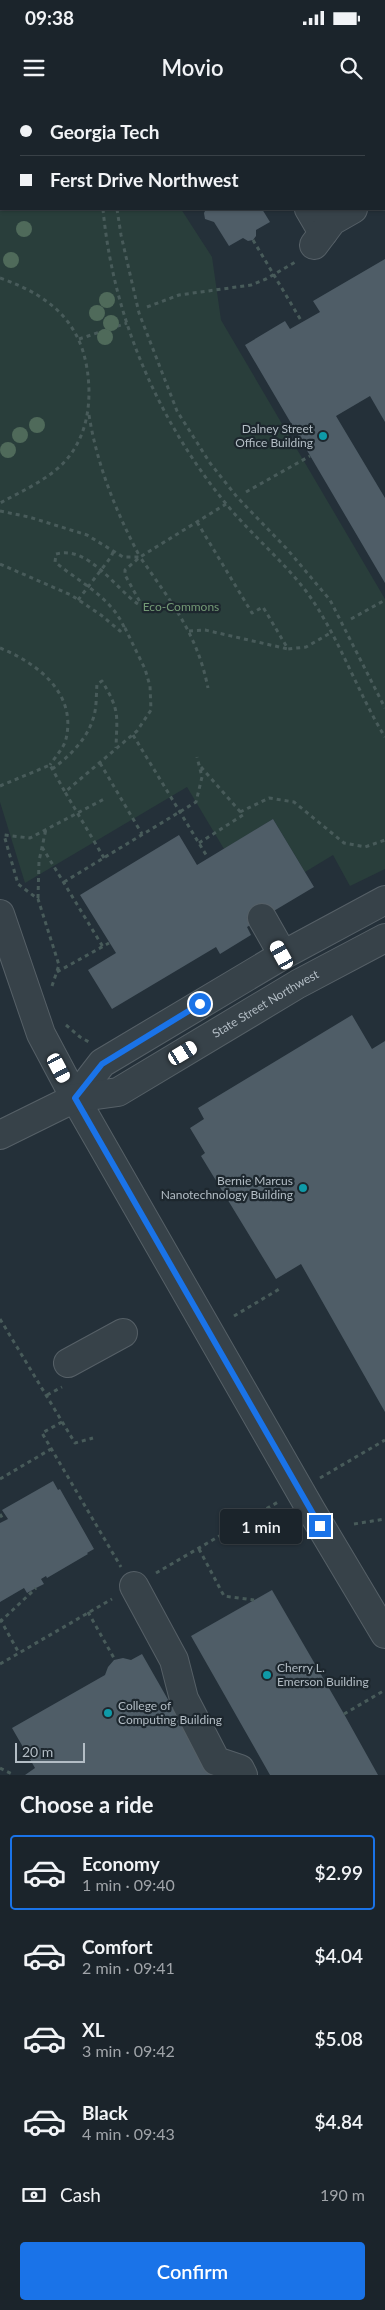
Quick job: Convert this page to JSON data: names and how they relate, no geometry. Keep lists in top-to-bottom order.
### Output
{
  "streets": {
    "street": ["State Street Northwest"]
  },
  "parks": ["Eco-Commons"],
  "places": [
    "Dalney Street Office Building",
    "Bernie Marcus Nanotechnology Building",
    "Cherry L. Emerson Building",
    "College of Computing Building"
  ],
  "scale_bar": "20 m",
  "page": {
    "status": "09:38",
    "header": "Movio",
    "banner": ["Georgia Tech", "Ferst Drive Northwest"],
    "bubble": "1 min",
    "scale": "20 m",
    "heading": "Choose a ride",
    "list": [
      {
        "name": "Economy",
        "note": "1 min · 09:40",
        "value": "$2.99"
      },
      {
        "name": "Comfort",
        "note": "2 min · 09:41",
        "value": "$4.04"
      },
      {
        "name": "XL",
        "note": "3 min · 09:42",
        "value": "$5.08"
      },
      {
        "name": "Black",
        "note": "4 min · 09:43",
        "value": "$4.84"
      }
    ],
    "pay": ["Cash", "190 m"],
    "buttons": "Confirm"
  }
}
